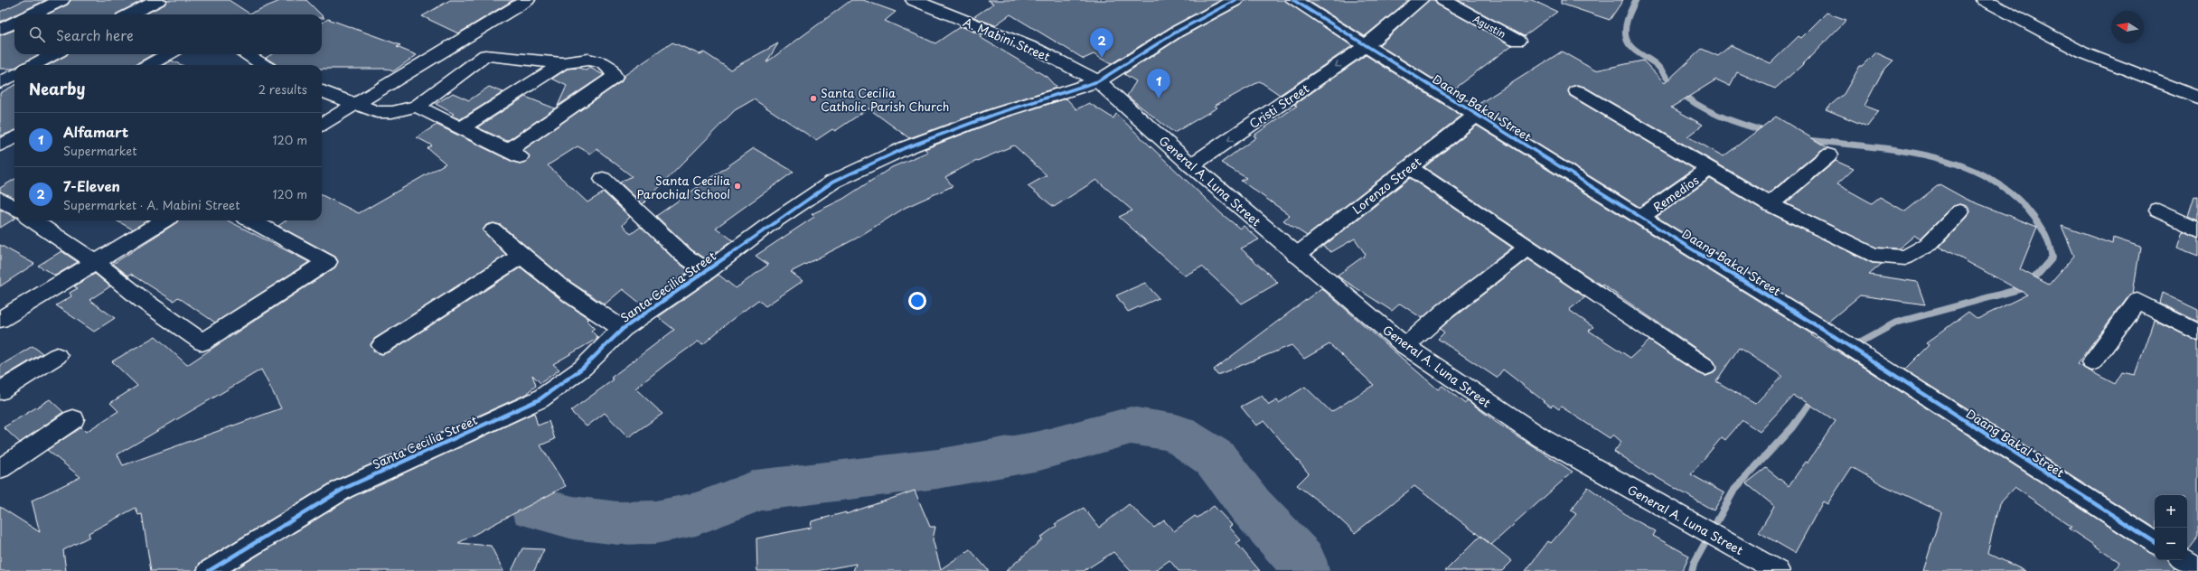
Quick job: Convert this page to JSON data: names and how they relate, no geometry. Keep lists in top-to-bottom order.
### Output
{
  "streets": {
    "street": [
      "Agustin",
      "A. Mabini Street",
      "Cristi Street",
      "Daang Bakal Street",
      "General A. Luna Street",
      "Lorenzo Street",
      "Remedios",
      "Santa Cecilia Street"
    ]
  },
  "crossings": [
    ["A. Mabini Street", "General A. Luna Street"],
    ["A. Mabini Street", "Santa Cecilia Street"],
    ["Cristi Street", "Daang Bakal Street"],
    ["Cristi Street", "General A. Luna Street"],
    ["Daang Bakal Street", "Lorenzo Street"],
    ["Daang Bakal Street", "Remedios"],
    ["General A. Luna Street", "Lorenzo Street"],
    ["General A. Luna Street", "Santa Cecilia Street"]
  ],
  "one_way": ["Cristi Street"],
  "places": ["Santa Cecilia Catholic Parish Church", "Santa Cecilia Parochial School"],
  "north": "left",
  "page": {
    "search": "Search here",
    "pins": ["2", "1"],
    "heading": ["Nearby", "2 results"],
    "list": [
      {
        "mark": "1",
        "name": "Alfamart",
        "note": "Supermarket",
        "value": "120 m"
      },
      {
        "mark": "2",
        "name": "7-Eleven",
        "note": "Supermarket · A. Mabini Street",
        "value": "120 m"
      }
    ],
    "map_buttons": ["+", "−"]
  }
}
